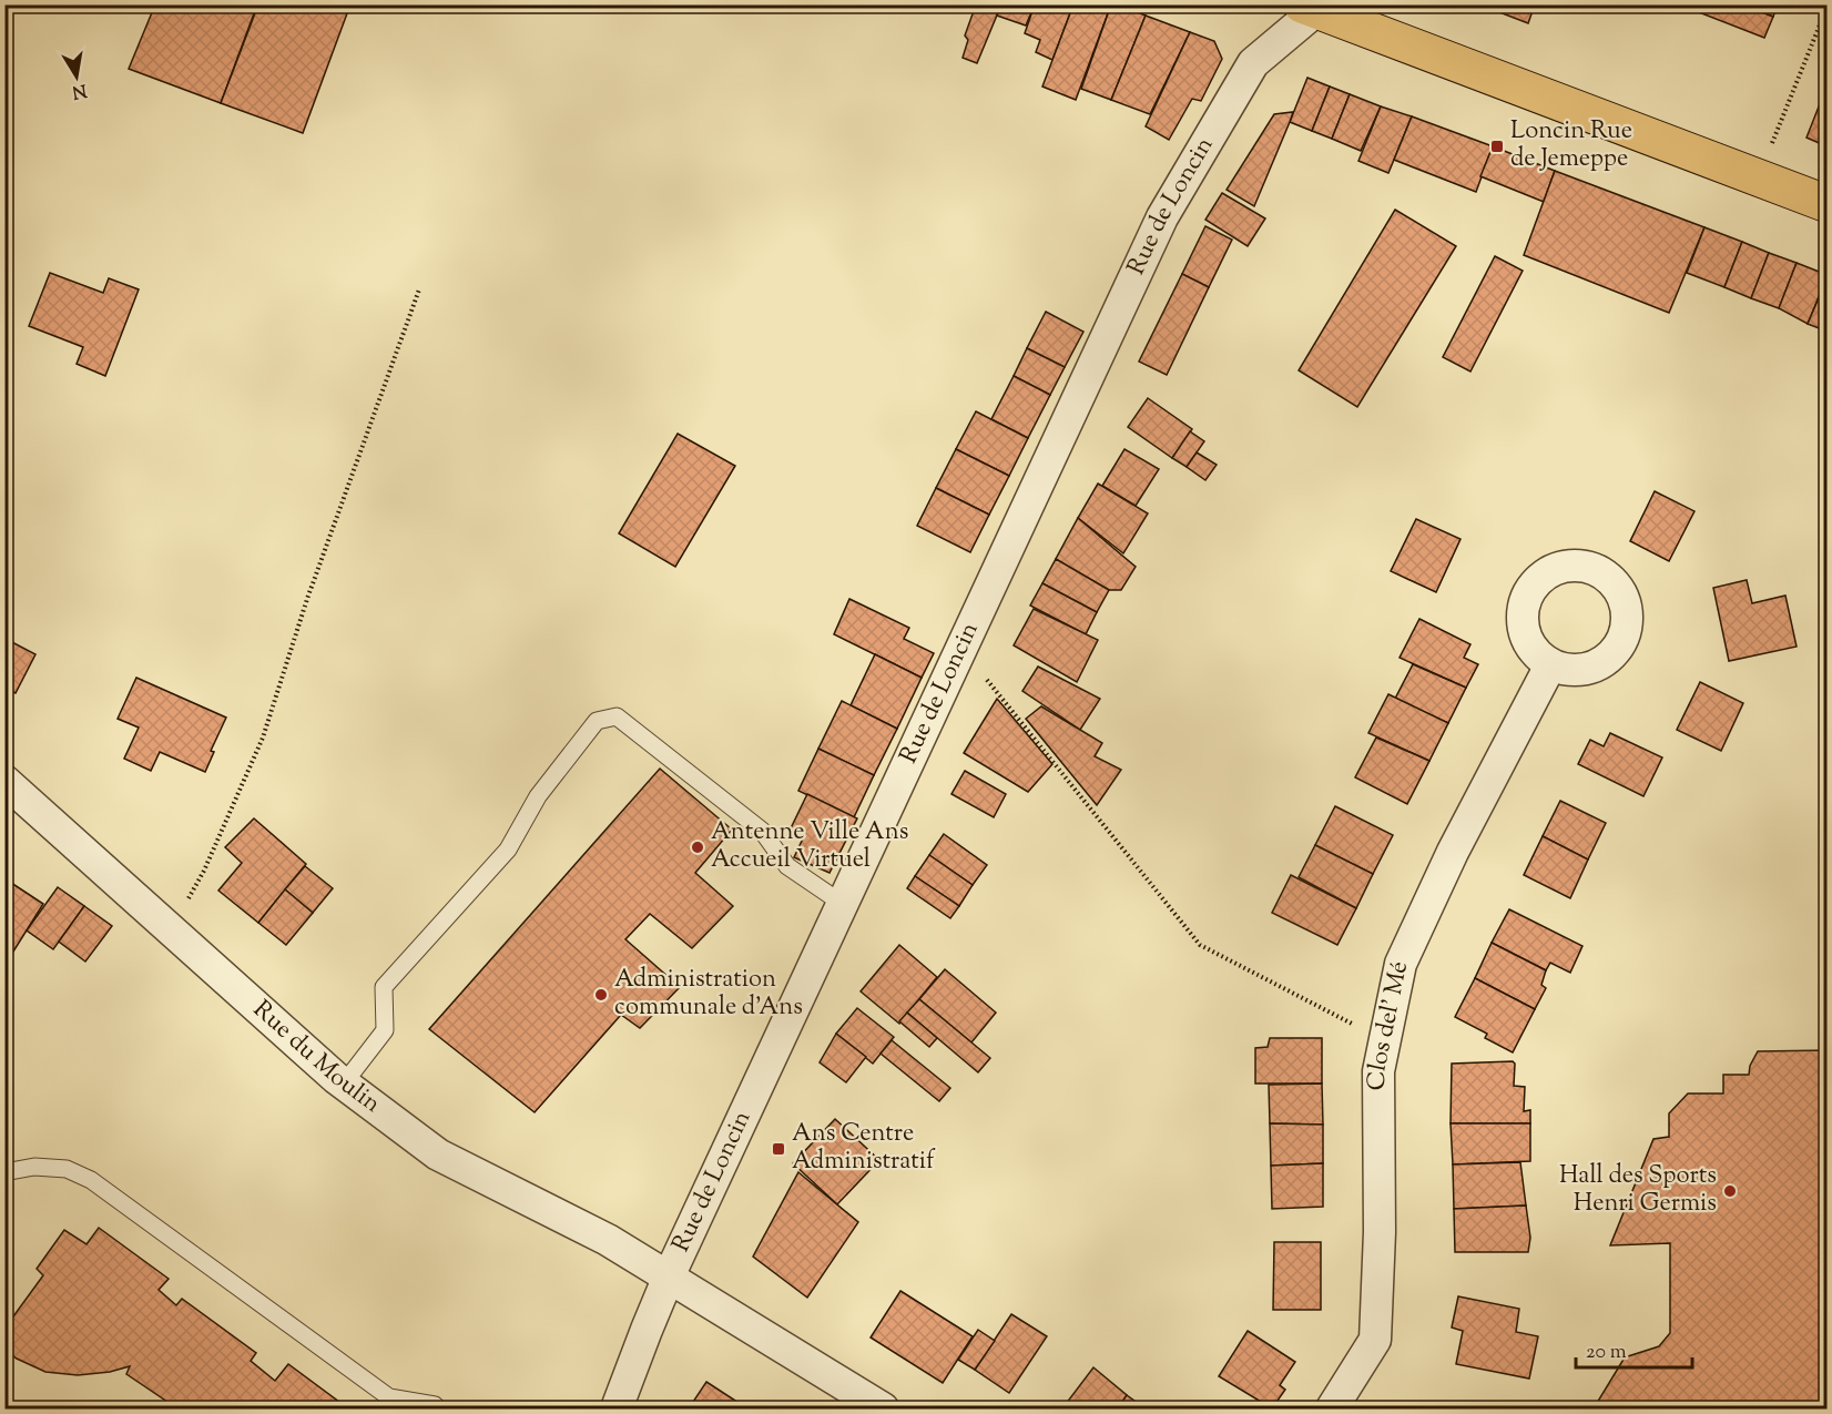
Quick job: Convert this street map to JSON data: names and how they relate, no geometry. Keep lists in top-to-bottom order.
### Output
{
  "streets": {
    "street": ["Rue de Loncin", "Clos del' Mé", "Rue du Moulin"]
  },
  "crossings": [
    ["Rue de Loncin", "Rue du Moulin"]
  ],
  "places": {
    "transit": ["Loncin Rue de Jemeppe", "Ans Centre Administratif"],
    "other": ["Antenne Ville Ans Accueil Virtuel", "Administration communale d'Ans", "Hall des Sports Henri Germis"]
  },
  "scale_bar": "20 m",
  "north": "bottom"
}
